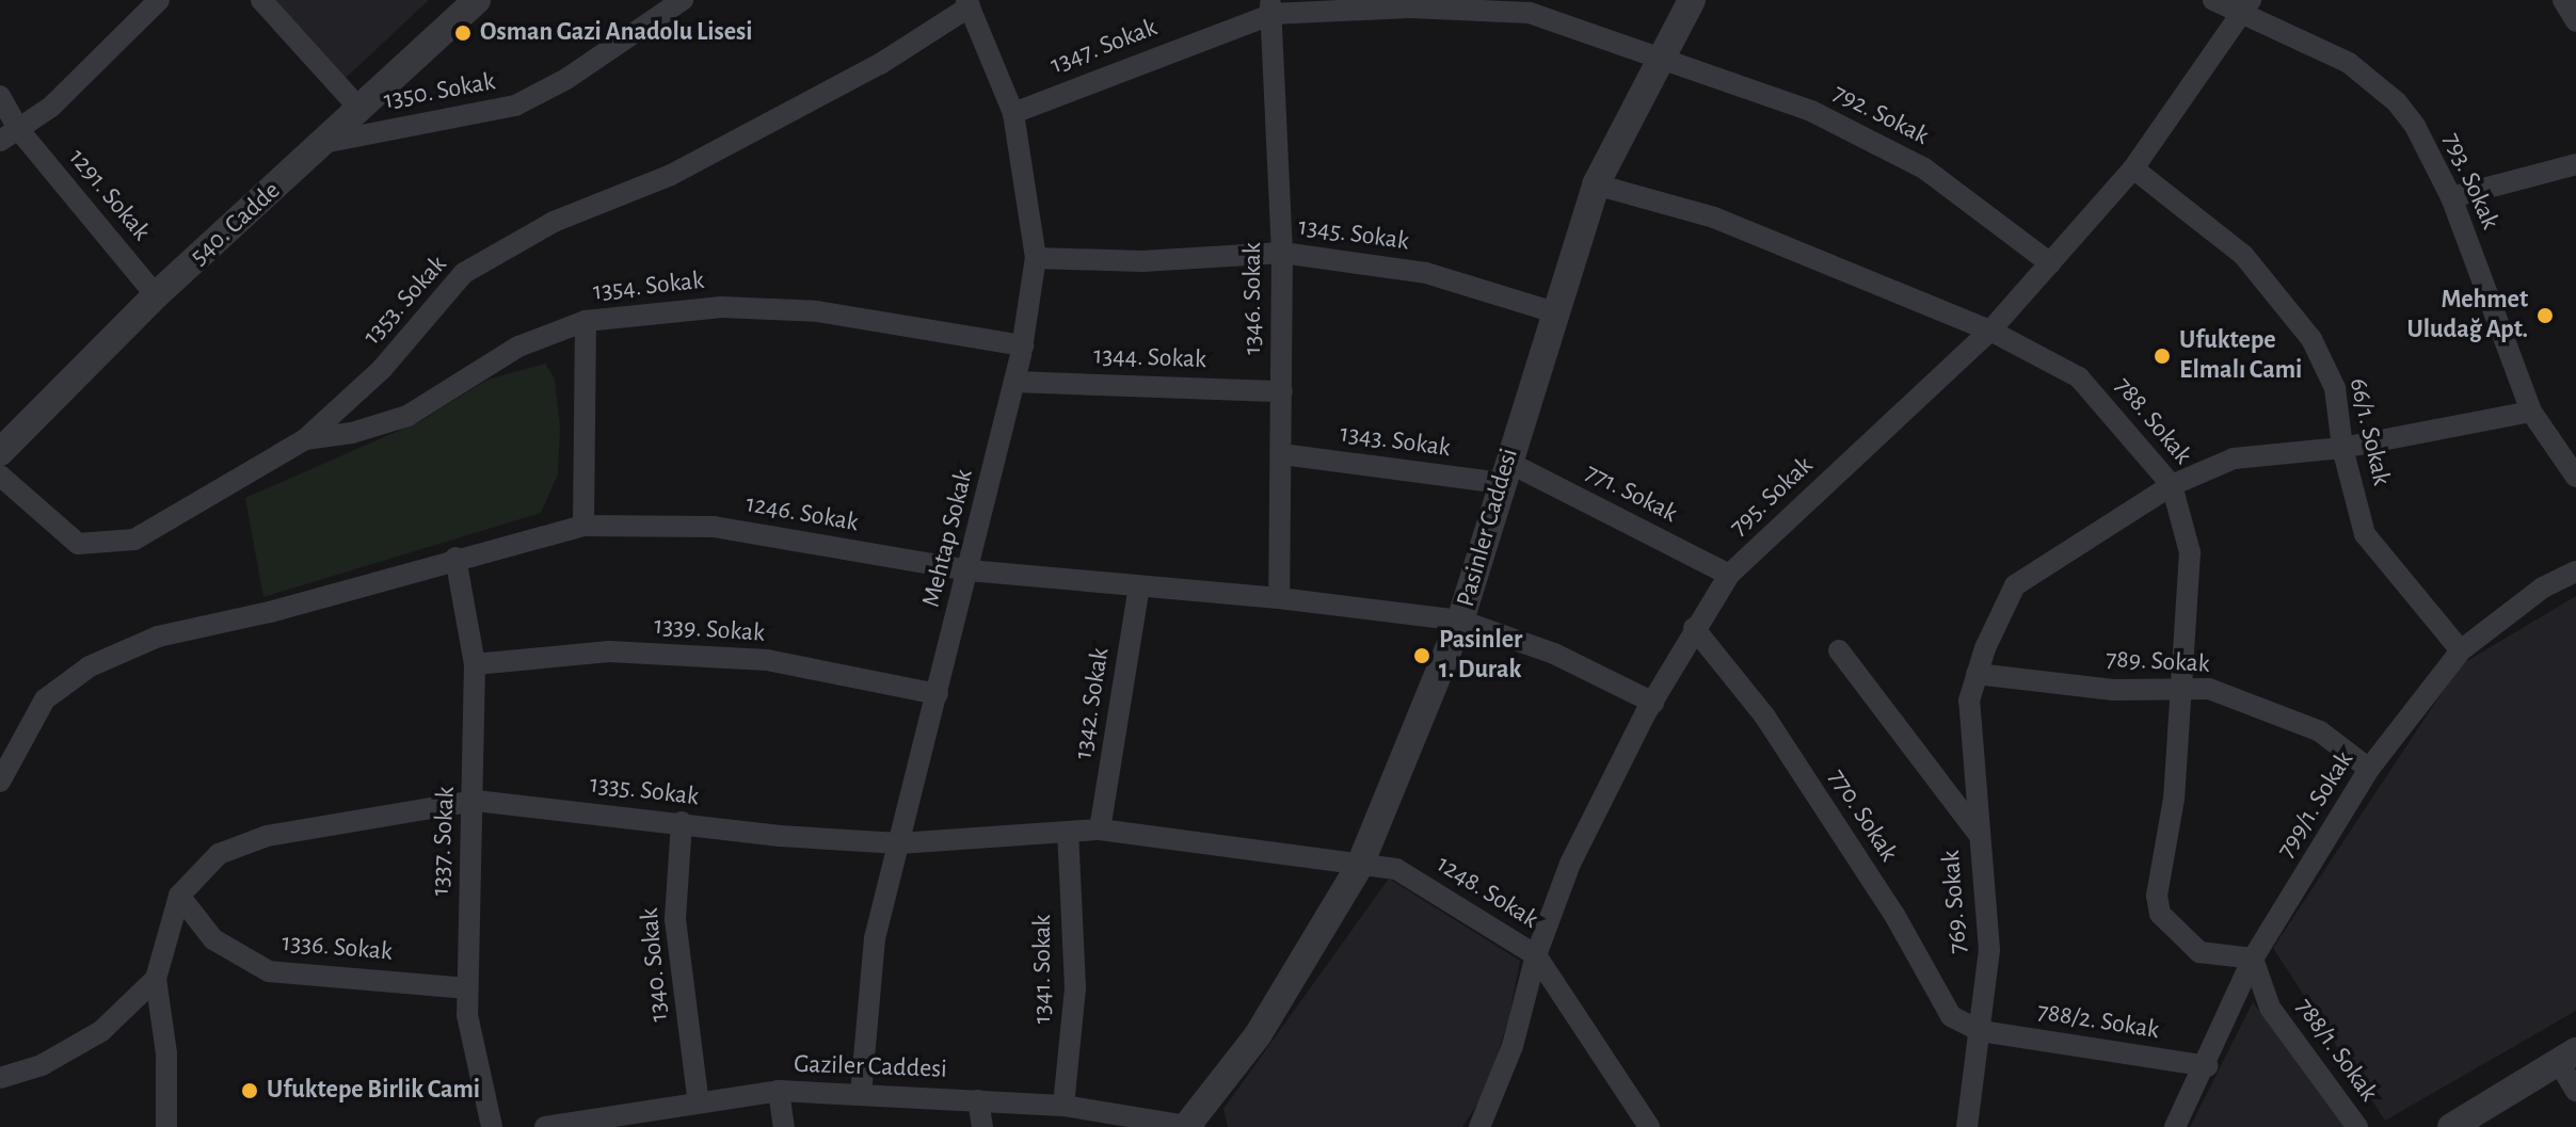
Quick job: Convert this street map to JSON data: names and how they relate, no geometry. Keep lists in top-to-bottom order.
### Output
{
  "streets": {
    "street": [
      "1347. Sokak",
      "1350. Sokak",
      "792. Sokak",
      "793. Sokak",
      "1291. Sokak",
      "540. Cadde",
      "1345. Sokak",
      "1354. Sokak",
      "1346. Sokak",
      "1353. Sokak",
      "1344. Sokak",
      "788. Sokak",
      "66/1. Sokak",
      "1343. Sokak",
      "771. Sokak",
      "795. Sokak",
      "1246. Sokak",
      "Pasinler Caddesi",
      "Mehtap Sokak",
      "1339. Sokak",
      "789. Sokak",
      "1342. Sokak",
      "1335. Sokak",
      "799/1. Sokak",
      "770. Sokak",
      "1337. Sokak",
      "1248. Sokak",
      "769. Sokak",
      "1336. Sokak",
      "1340. Sokak",
      "1341. Sokak",
      "788/2. Sokak",
      "788/1. Sokak",
      "Gaziler Caddesi"
    ]
  },
  "crossings": [
    ["1347. Sokak", "792. Sokak"],
    ["1347. Sokak", "1346. Sokak"],
    ["1347. Sokak", "Pasinler Caddesi"],
    ["1347. Sokak", "Mehtap Sokak"],
    ["1350. Sokak", "540. Cadde"],
    ["792. Sokak", "795. Sokak"],
    ["792. Sokak", "Pasinler Caddesi"],
    ["793. Sokak", "795. Sokak"],
    ["793. Sokak", "769. Sokak"],
    ["1291. Sokak", "540. Cadde"],
    ["1345. Sokak", "1346. Sokak"],
    ["1345. Sokak", "Pasinler Caddesi"],
    ["1345. Sokak", "Mehtap Sokak"],
    ["1354. Sokak", "1353. Sokak"],
    ["1354. Sokak", "Mehtap Sokak"],
    ["1346. Sokak", "1344. Sokak"],
    ["1346. Sokak", "1343. Sokak"],
    ["1346. Sokak", "1246. Sokak"],
    ["1353. Sokak", "Mehtap Sokak"],
    ["1344. Sokak", "Mehtap Sokak"],
    ["788. Sokak", "795. Sokak"],
    ["788. Sokak", "Pasinler Caddesi"],
    ["788. Sokak", "789. Sokak"],
    ["788. Sokak", "799/1. Sokak"],
    ["788. Sokak", "769. Sokak"],
    ["788. Sokak", "788/1. Sokak"],
    ["66/1. Sokak", "795. Sokak"],
    ["66/1. Sokak", "799/1. Sokak"],
    ["66/1. Sokak", "769. Sokak"],
    ["1343. Sokak", "771. Sokak"],
    ["1343. Sokak", "Pasinler Caddesi"],
    ["771. Sokak", "795. Sokak"],
    ["771. Sokak", "Pasinler Caddesi"],
    ["795. Sokak", "1246. Sokak"],
    ["795. Sokak", "770. Sokak"],
    ["795. Sokak", "1248. Sokak"],
    ["1246. Sokak", "Pasinler Caddesi"],
    ["1246. Sokak", "Mehtap Sokak"],
    ["1246. Sokak", "1342. Sokak"],
    ["1246. Sokak", "1337. Sokak"],
    ["Pasinler Caddesi", "1335. Sokak"],
    ["Pasinler Caddesi", "1248. Sokak"],
    ["Pasinler Caddesi", "Gaziler Caddesi"],
    ["Mehtap Sokak", "1339. Sokak"],
    ["Mehtap Sokak", "1335. Sokak"],
    ["Mehtap Sokak", "Gaziler Caddesi"],
    ["1339. Sokak", "1337. Sokak"],
    ["789. Sokak", "799/1. Sokak"],
    ["789. Sokak", "769. Sokak"],
    ["1342. Sokak", "1335. Sokak"],
    ["1335. Sokak", "1337. Sokak"],
    ["1335. Sokak", "1248. Sokak"],
    ["1335. Sokak", "1336. Sokak"],
    ["1335. Sokak", "1340. Sokak"],
    ["1335. Sokak", "1341. Sokak"],
    ["799/1. Sokak", "788/2. Sokak"],
    ["799/1. Sokak", "788/1. Sokak"],
    ["770. Sokak", "769. Sokak"],
    ["770. Sokak", "788/2. Sokak"],
    ["1337. Sokak", "1336. Sokak"],
    ["769. Sokak", "788/2. Sokak"],
    ["1340. Sokak", "Gaziler Caddesi"],
    ["1341. Sokak", "Gaziler Caddesi"]
  ],
  "places": [
    "Osman Gazi Anadolu Lisesi",
    "Mehmet Uludağ Apt.",
    "Ufuktepe Elmalı Cami",
    "Pasinler 1. Durak",
    "Ufuktepe Birlik Cami"
  ]
}
